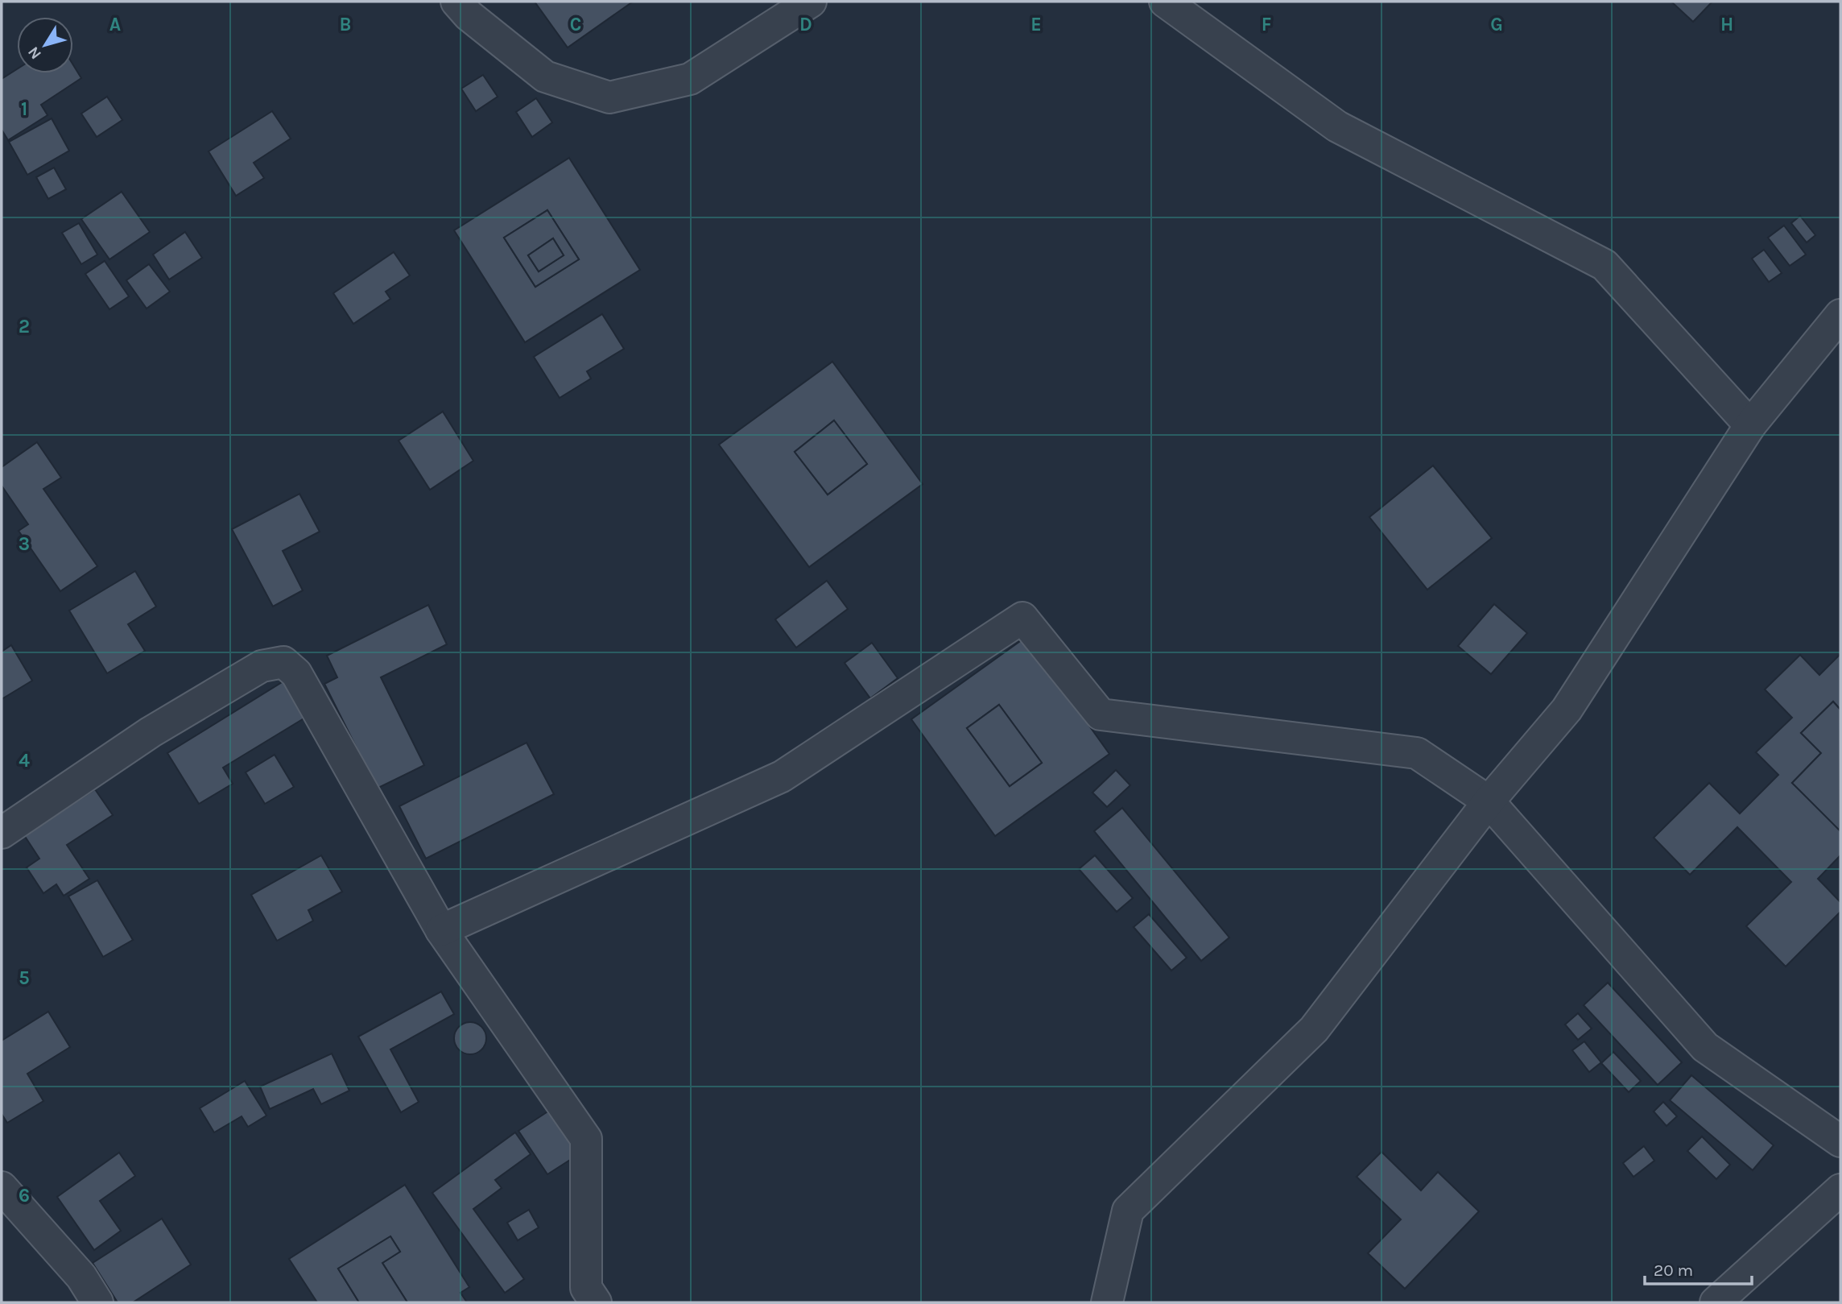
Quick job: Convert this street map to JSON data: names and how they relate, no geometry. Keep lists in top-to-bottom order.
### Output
{
  "scale_bar": "20 m",
  "north": "bottom left",
  "grid": {
    "columns": [
      "A",
      "B",
      "C",
      "D",
      "E",
      "F",
      "G",
      "H"
    ],
    "rows": [
      "1",
      "2",
      "3",
      "4",
      "5",
      "6"
    ]
  }
}
